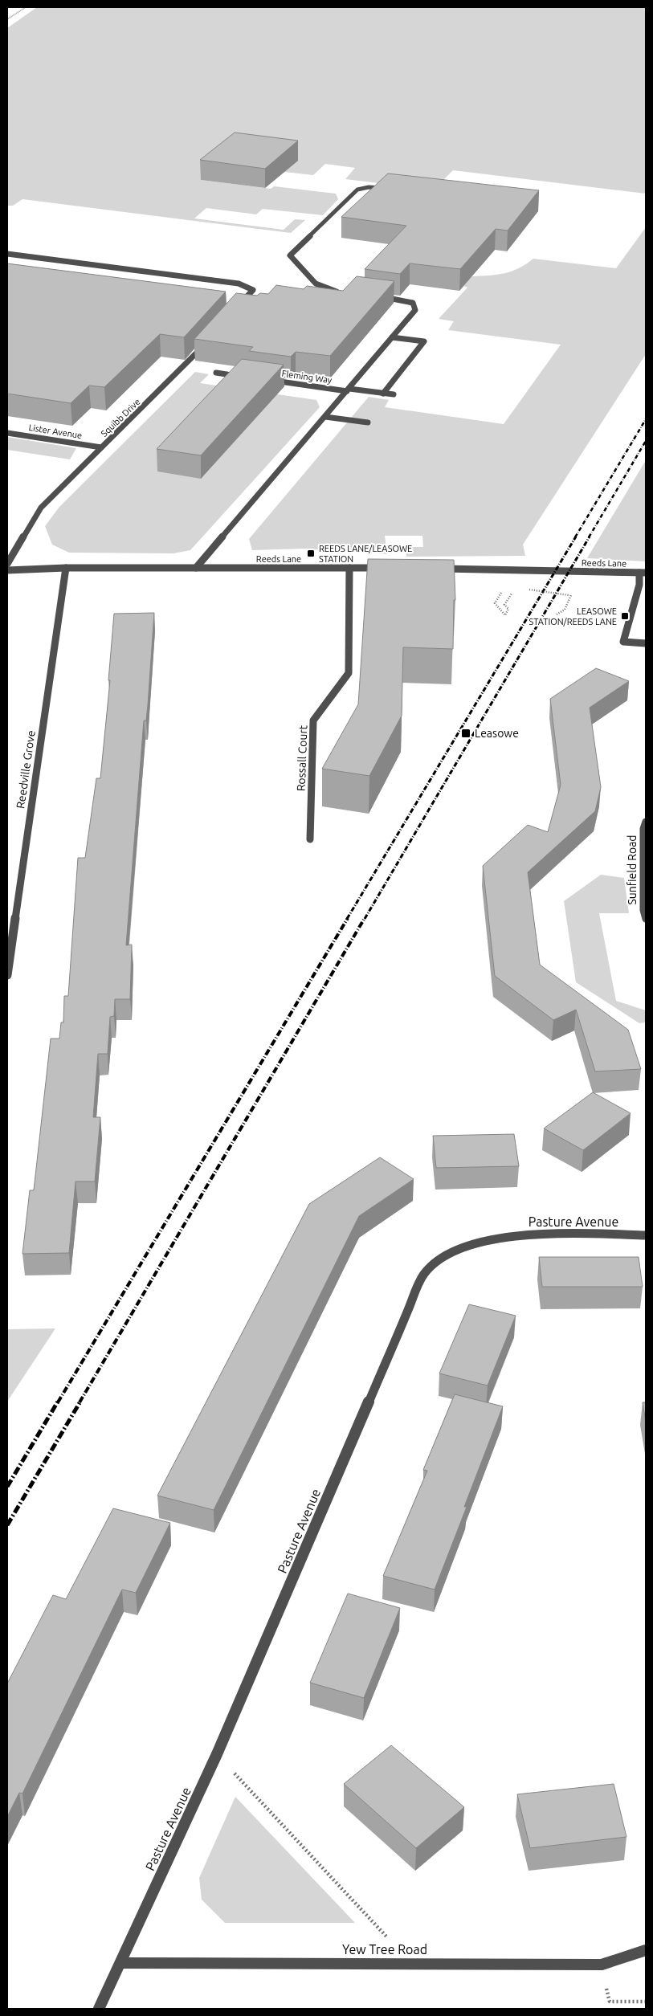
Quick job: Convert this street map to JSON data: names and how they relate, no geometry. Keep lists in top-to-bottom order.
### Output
{
  "streets": {
    "street": [
      "Fleming Way",
      "Squibb Drive",
      "Lister Avenue",
      "Reeds Lane",
      "Rossall Court",
      "Reedville Grove",
      "Sunfield Road",
      "Pasture Avenue",
      "Yew Tree Road"
    ]
  },
  "crossings": [
    ["Squibb Drive", "Lister Avenue"],
    ["Reeds Lane", "Rossall Court"],
    ["Reeds Lane", "Reedville Grove"],
    ["Pasture Avenue", "Yew Tree Road"]
  ],
  "places": {
    "transit": ["REEDS LANE/LEASOWE STATION", "LEASOWE STATION/REEDS LANE", "Leasowe"]
  }
}
